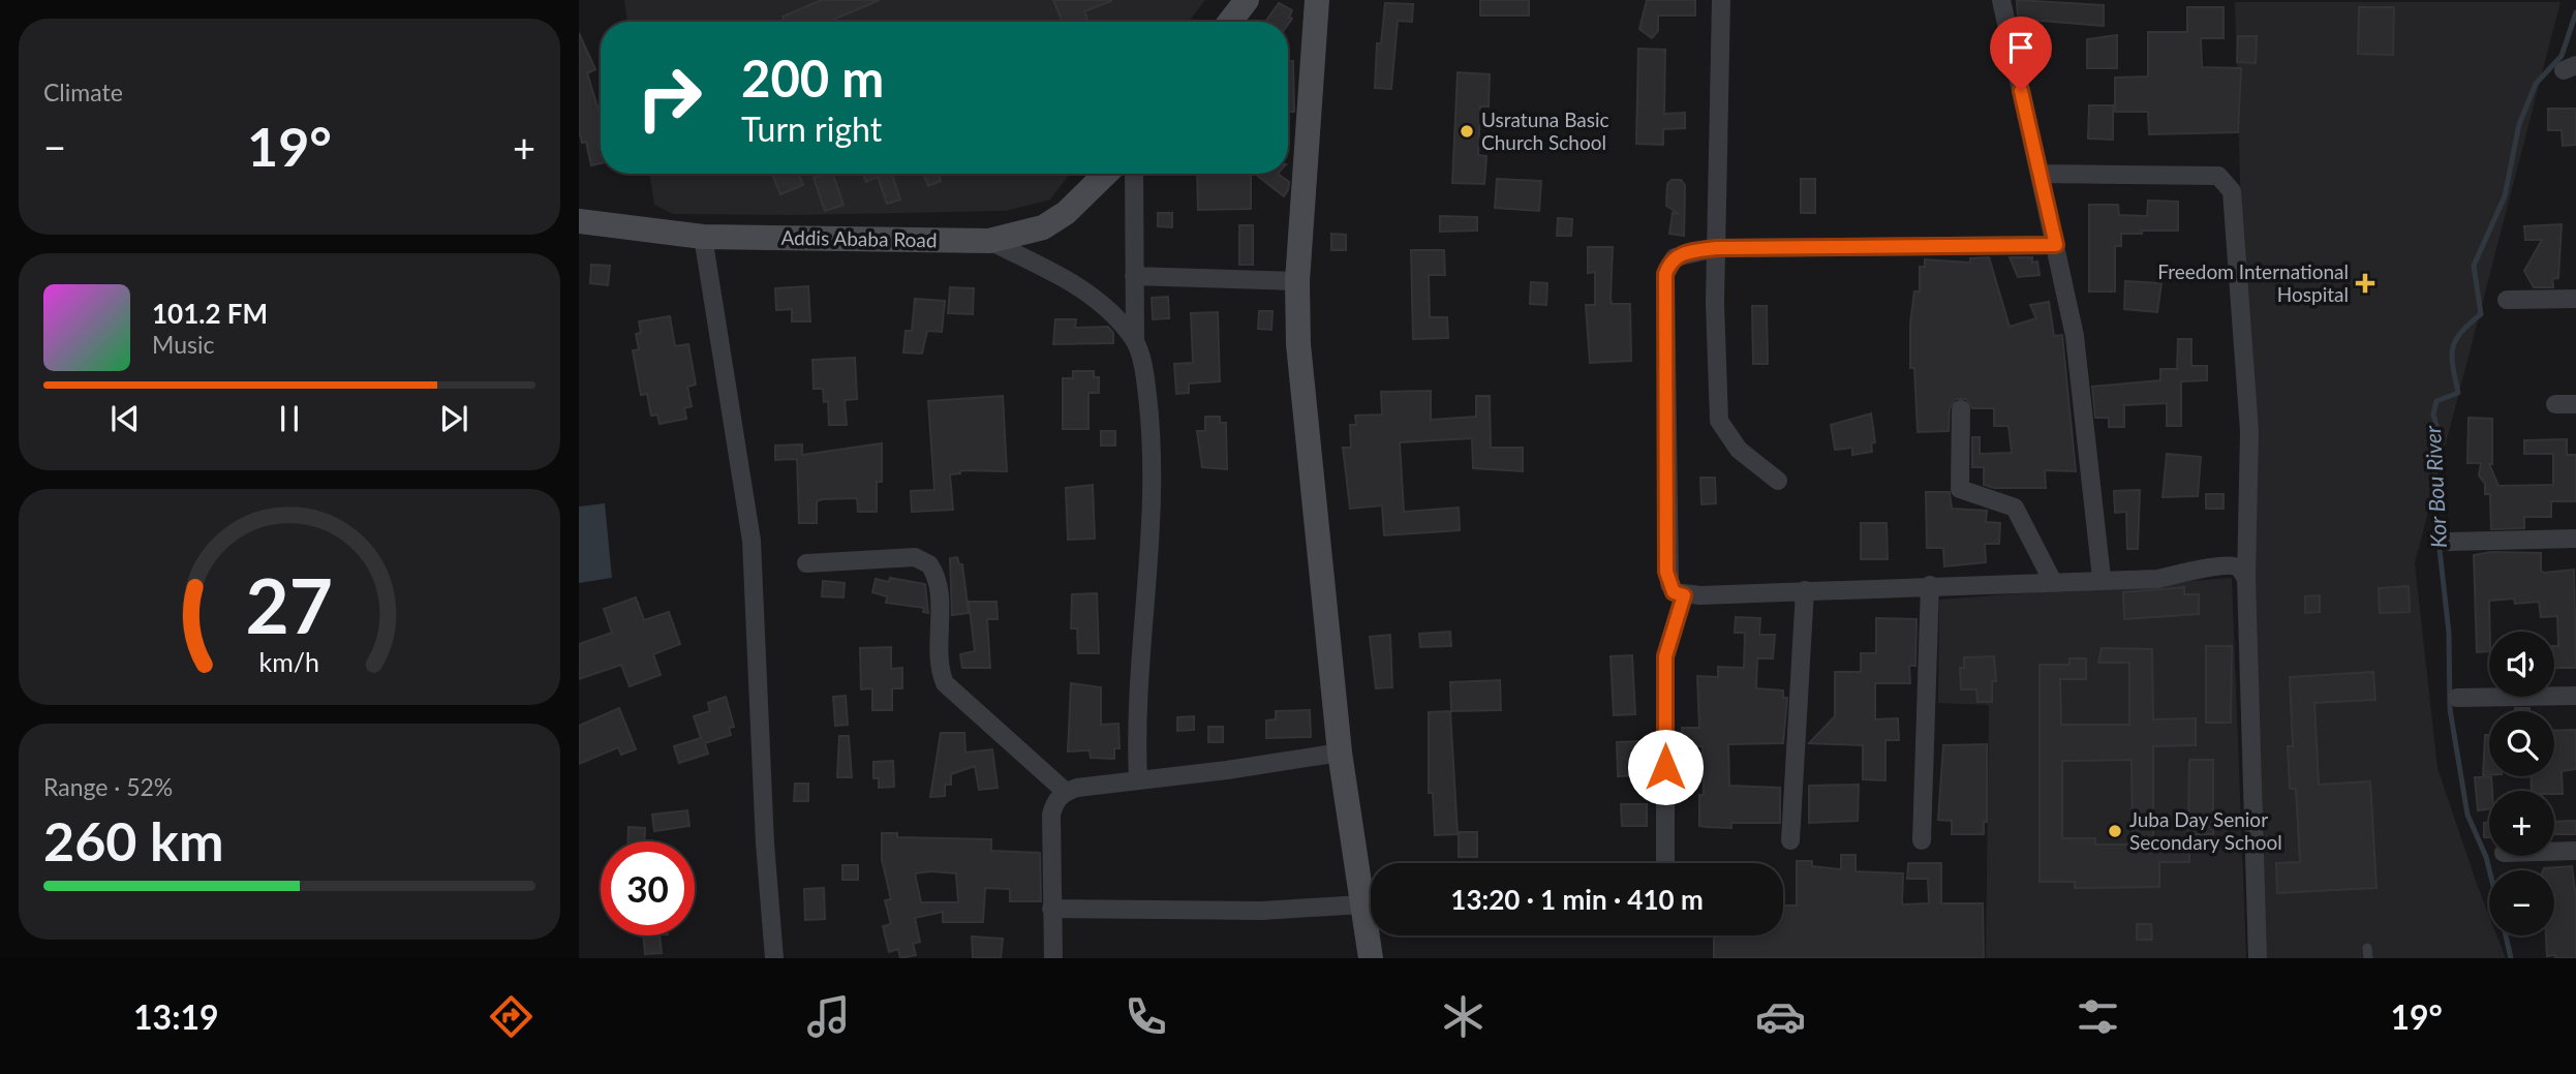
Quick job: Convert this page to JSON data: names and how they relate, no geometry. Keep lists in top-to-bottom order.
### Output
{
  "streets": {
    "street": ["Addis Ababa Road"]
  },
  "water": ["Kor Bou River"],
  "places": {
    "other": ["Usratuna Basic Church School", "Juba Day Senior Secondary School"],
    "health": ["Freedom International Hospital"]
  },
  "page": {
    "tile": [
      "Climate",
      ["Range · 52%", "260 km"]
    ],
    "turn": ["200 m", "Turn right"],
    "heat": ["−", "19°", "+"],
    "song": ["101.2 FM", "Music"],
    "map_buttons": ["+", "−"],
    "limit": "30",
    "trip": "13:20 · 1 min · 410 m",
    "tabs": ["13:19", "19°"],
    "gauge": ["27", "km/h"]
  }
}
